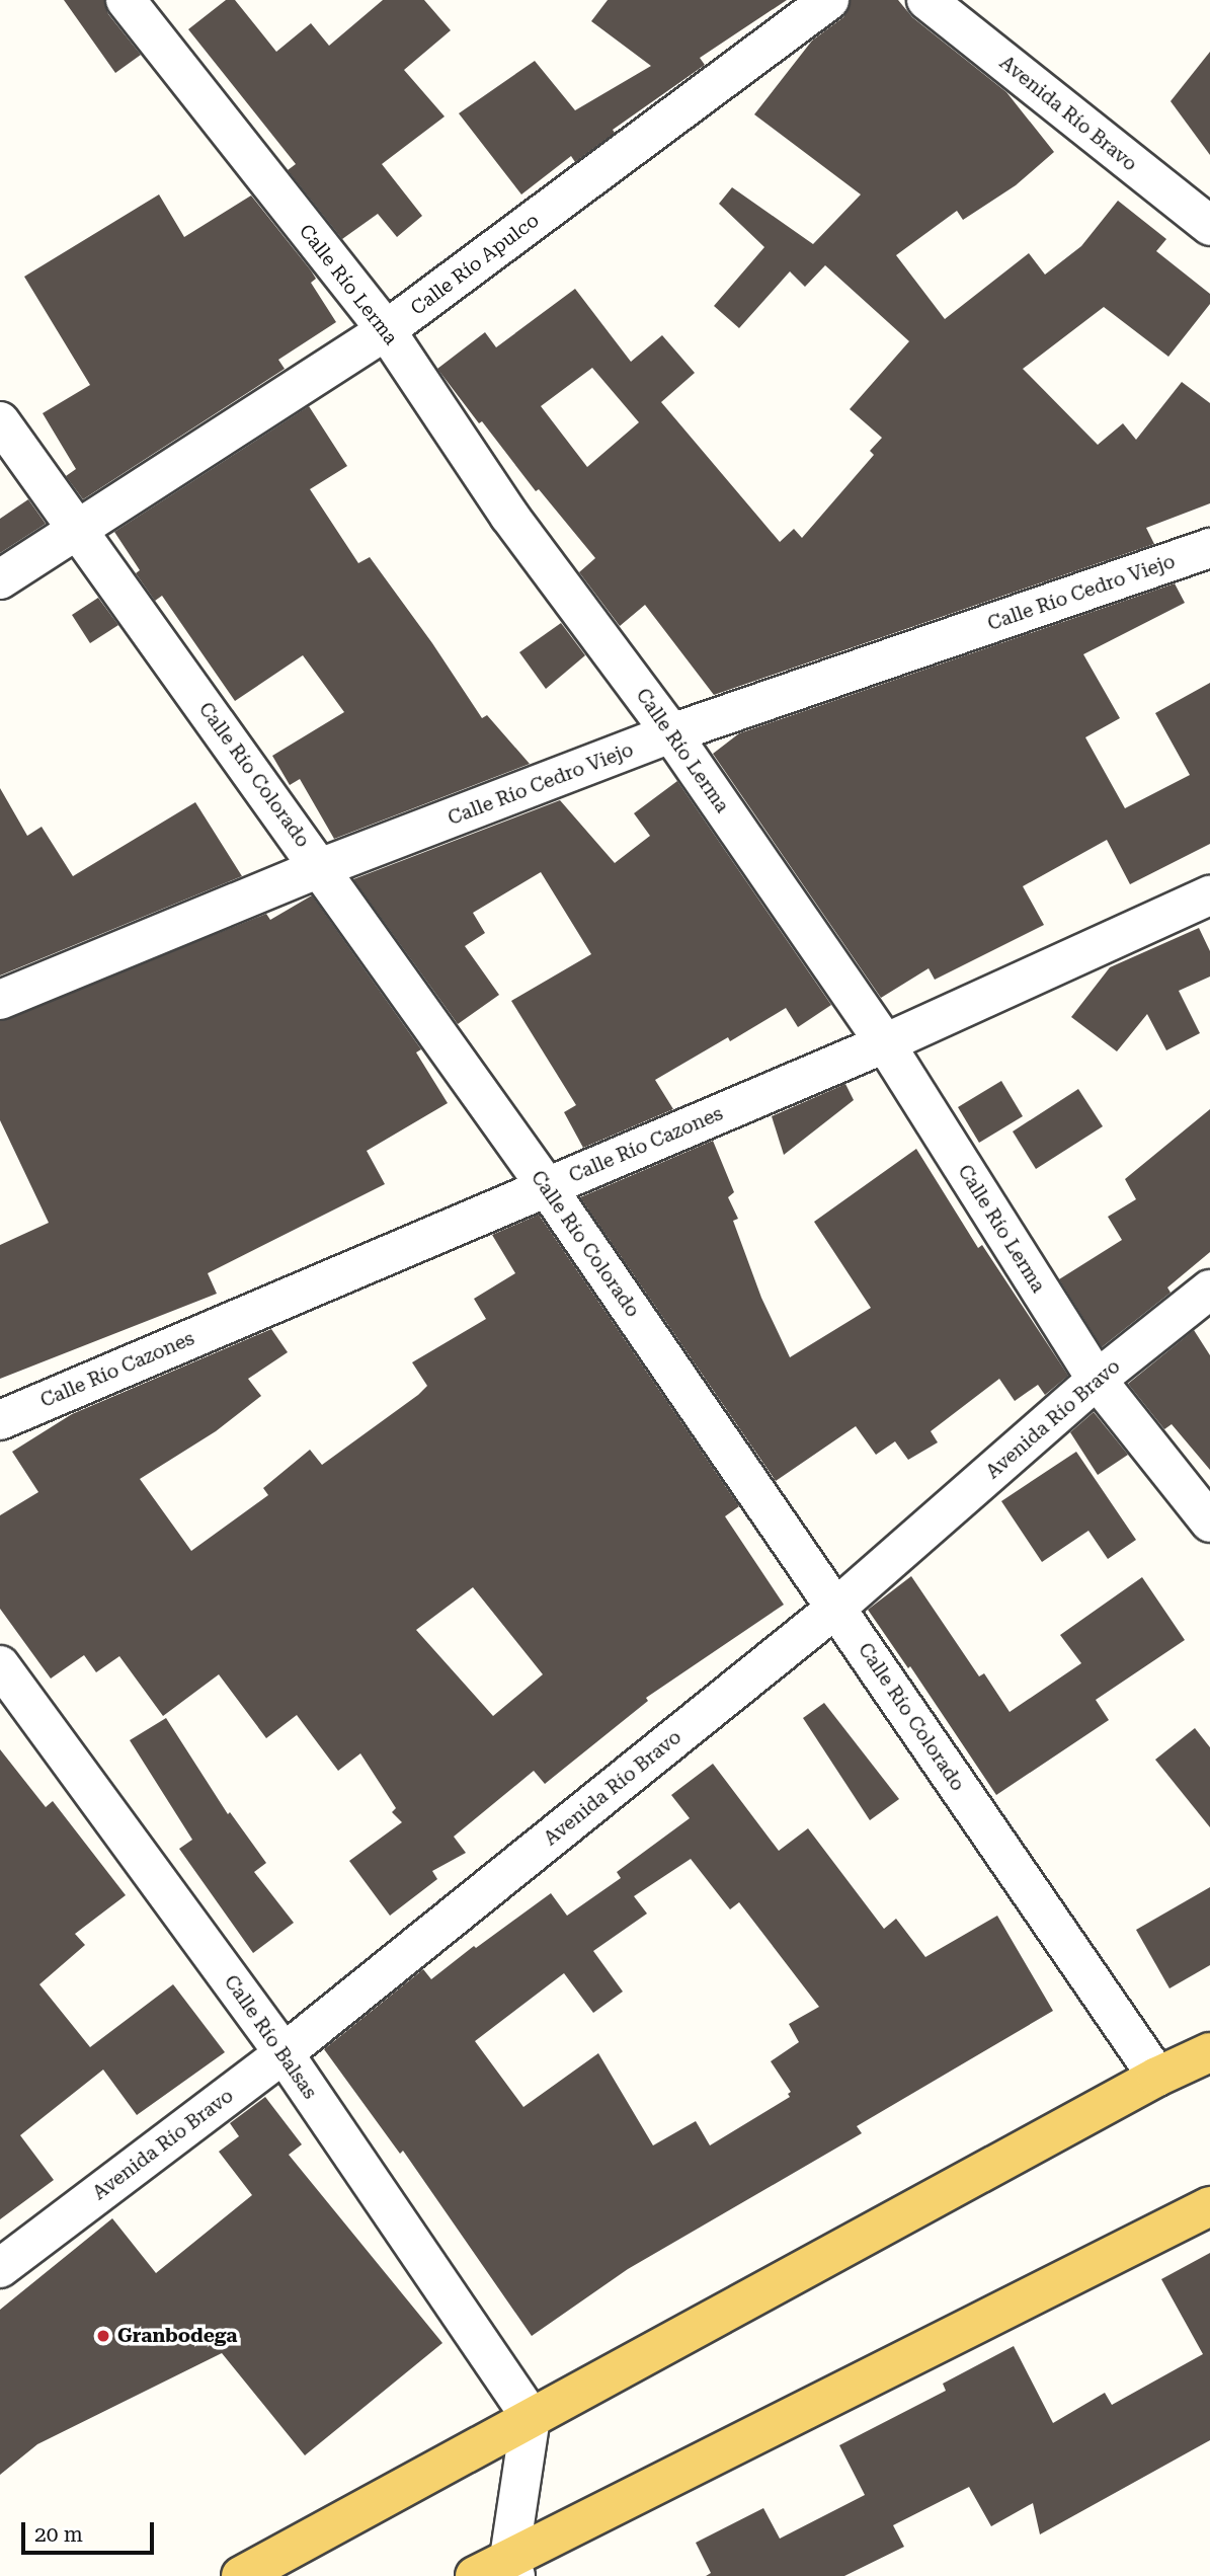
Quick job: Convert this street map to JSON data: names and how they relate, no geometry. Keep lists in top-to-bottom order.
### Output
{
  "streets": {
    "street": [
      "Avenida Río Bravo",
      "Calle Río Apulco",
      "Calle Río Lerma",
      "Calle Río Cedro Viejo",
      "Calle Río Colorado",
      "Calle Río Cazones",
      "Calle Río Balsas"
    ]
  },
  "crossings": [
    ["Avenida Río Bravo", "Calle Río Lerma"],
    ["Avenida Río Bravo", "Calle Río Colorado"],
    ["Avenida Río Bravo", "Calle Río Balsas"],
    ["Calle Río Apulco", "Calle Río Lerma"],
    ["Calle Río Apulco", "Calle Río Colorado"],
    ["Calle Río Lerma", "Calle Río Cedro Viejo"],
    ["Calle Río Lerma", "Calle Río Cazones"],
    ["Calle Río Cedro Viejo", "Calle Río Colorado"],
    ["Calle Río Colorado", "Calle Río Cazones"]
  ],
  "places": ["Granbodega"],
  "scale_bar": "20 m"
}
